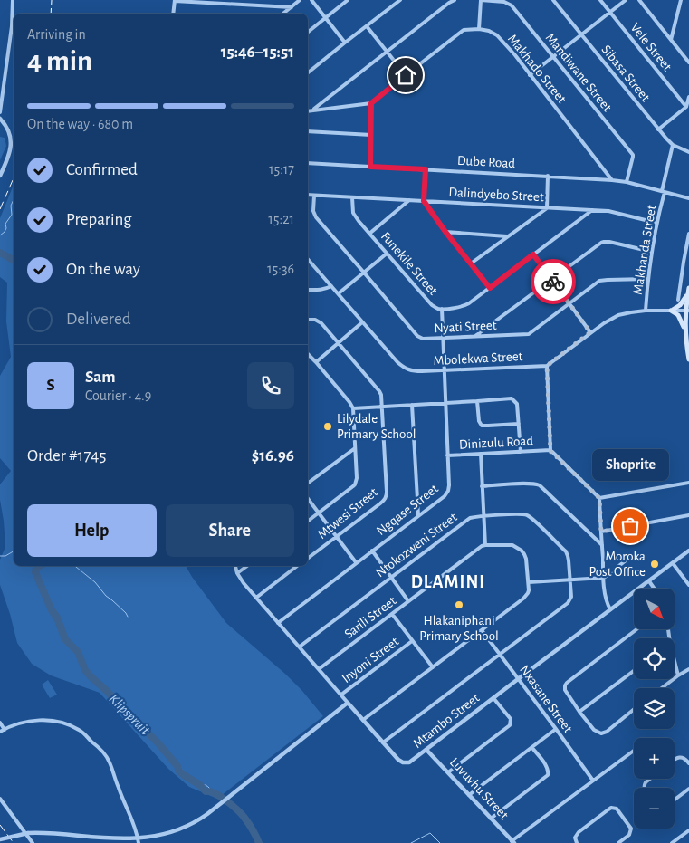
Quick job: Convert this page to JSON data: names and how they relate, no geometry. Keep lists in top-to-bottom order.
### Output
{
  "streets": {
    "street": [
      "Vele Street",
      "Makhado Street",
      "Mandiwane Street",
      "Sibasa Street",
      "Dube Road",
      "Dalindyebo Street",
      "Makhanda Street",
      "Funekile Street",
      "Nyati Street",
      "Mbolekwa Street",
      "Dinizulu Road",
      "Ngqase Street",
      "Mtwesi Street",
      "Ntokozweni Street",
      "Sarili Street",
      "Inyoni Street",
      "Nxasane Street",
      "Mtambo Street",
      "Luvuvhu Street"
    ]
  },
  "crossings": [
    ["Makhado Street", "Dube Road"],
    ["Mandiwane Street", "Dube Road"],
    ["Sibasa Street", "Makhanda Street"],
    ["Dube Road", "Makhanda Street"],
    ["Dalindyebo Street", "Makhanda Street"],
    ["Dalindyebo Street", "Funekile Street"],
    ["Dalindyebo Street", "Nyati Street"],
    ["Makhanda Street", "Nyati Street"],
    ["Funekile Street", "Ngqase Street"],
    ["Nyati Street", "Ngqase Street"],
    ["Mbolekwa Street", "Ngqase Street"],
    ["Dinizulu Road", "Ngqase Street"],
    ["Ngqase Street", "Mtambo Street"],
    ["Ntokozweni Street", "Nxasane Street"],
    ["Ntokozweni Street", "Mtambo Street"],
    ["Sarili Street", "Mtambo Street"],
    ["Inyoni Street", "Mtambo Street"],
    ["Nxasane Street", "Mtambo Street"],
    ["Mtambo Street", "Luvuvhu Street"]
  ],
  "districts": ["DLAMINI"],
  "water": ["Klipspruit"],
  "places": [
    "Lilydale Primary School",
    "Shoprite",
    "Moroka Post Office",
    "Hlakaniphani Primary School"
  ],
  "north": "bottom right",
  "page": {
    "heading": ["4 min", "Arriving in", "15:46–15:51"],
    "panel": [
      "Sam",
      "Courier · 4.9",
      "Order #1745",
      "$16.96"
    ],
    "bar": "On the way · 680 m",
    "list": [
      ["Confirmed", "15:17"],
      ["Preparing", "15:21"],
      ["On the way", "15:36"],
      "Delivered"
    ],
    "round": "S",
    "bubble": "Shoprite",
    "buttons": ["Help", "Share"],
    "map_buttons": ["+", "−"]
  }
}
